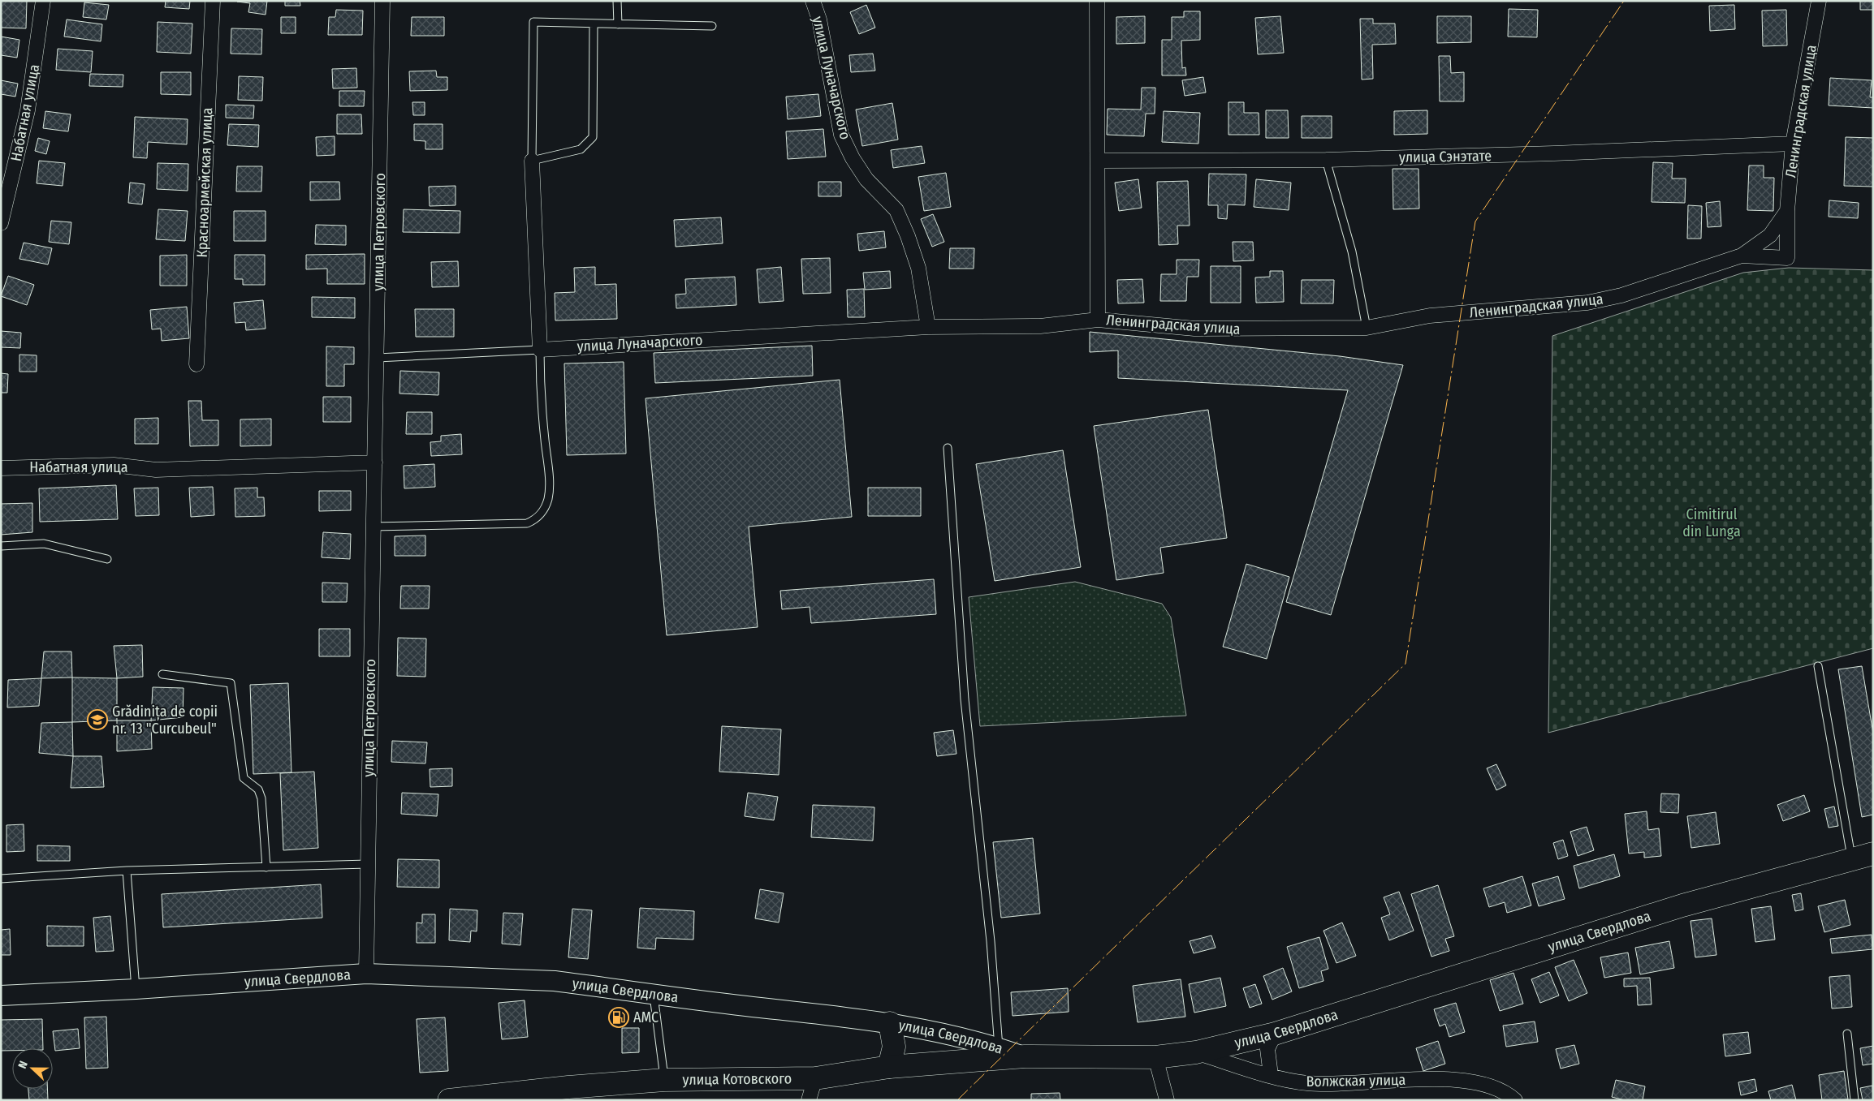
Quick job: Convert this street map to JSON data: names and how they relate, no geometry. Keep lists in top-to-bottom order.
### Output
{
  "streets": {
    "highway": ["улица Свердлова", "улица Котовского"],
    "street": [
      "улица Луначарского",
      "Ленинградская улица",
      "Набатная улица",
      "улица Сэнэтате",
      "Красноармейская улица",
      "улица Петровского",
      "Волжская улица"
    ]
  },
  "crossings": [
    ["улица Луначарского", "Ленинградская улица"],
    ["Ленинградская улица", "улица Сэнэтате"],
    ["Набатная улица", "улица Петровского"],
    ["улица Петровского", "улица Свердлова"],
    ["улица Свердлова", "улица Котовского"],
    ["улица Свердлова", "Волжская улица"]
  ],
  "parks": ["Cimitirul din Lunga"],
  "places": {
    "school or university": ["Grădinița de copii nr. 13 \"Curcubeul\""],
    "fuel station": ["AMC"]
  },
  "north": "left"
}
